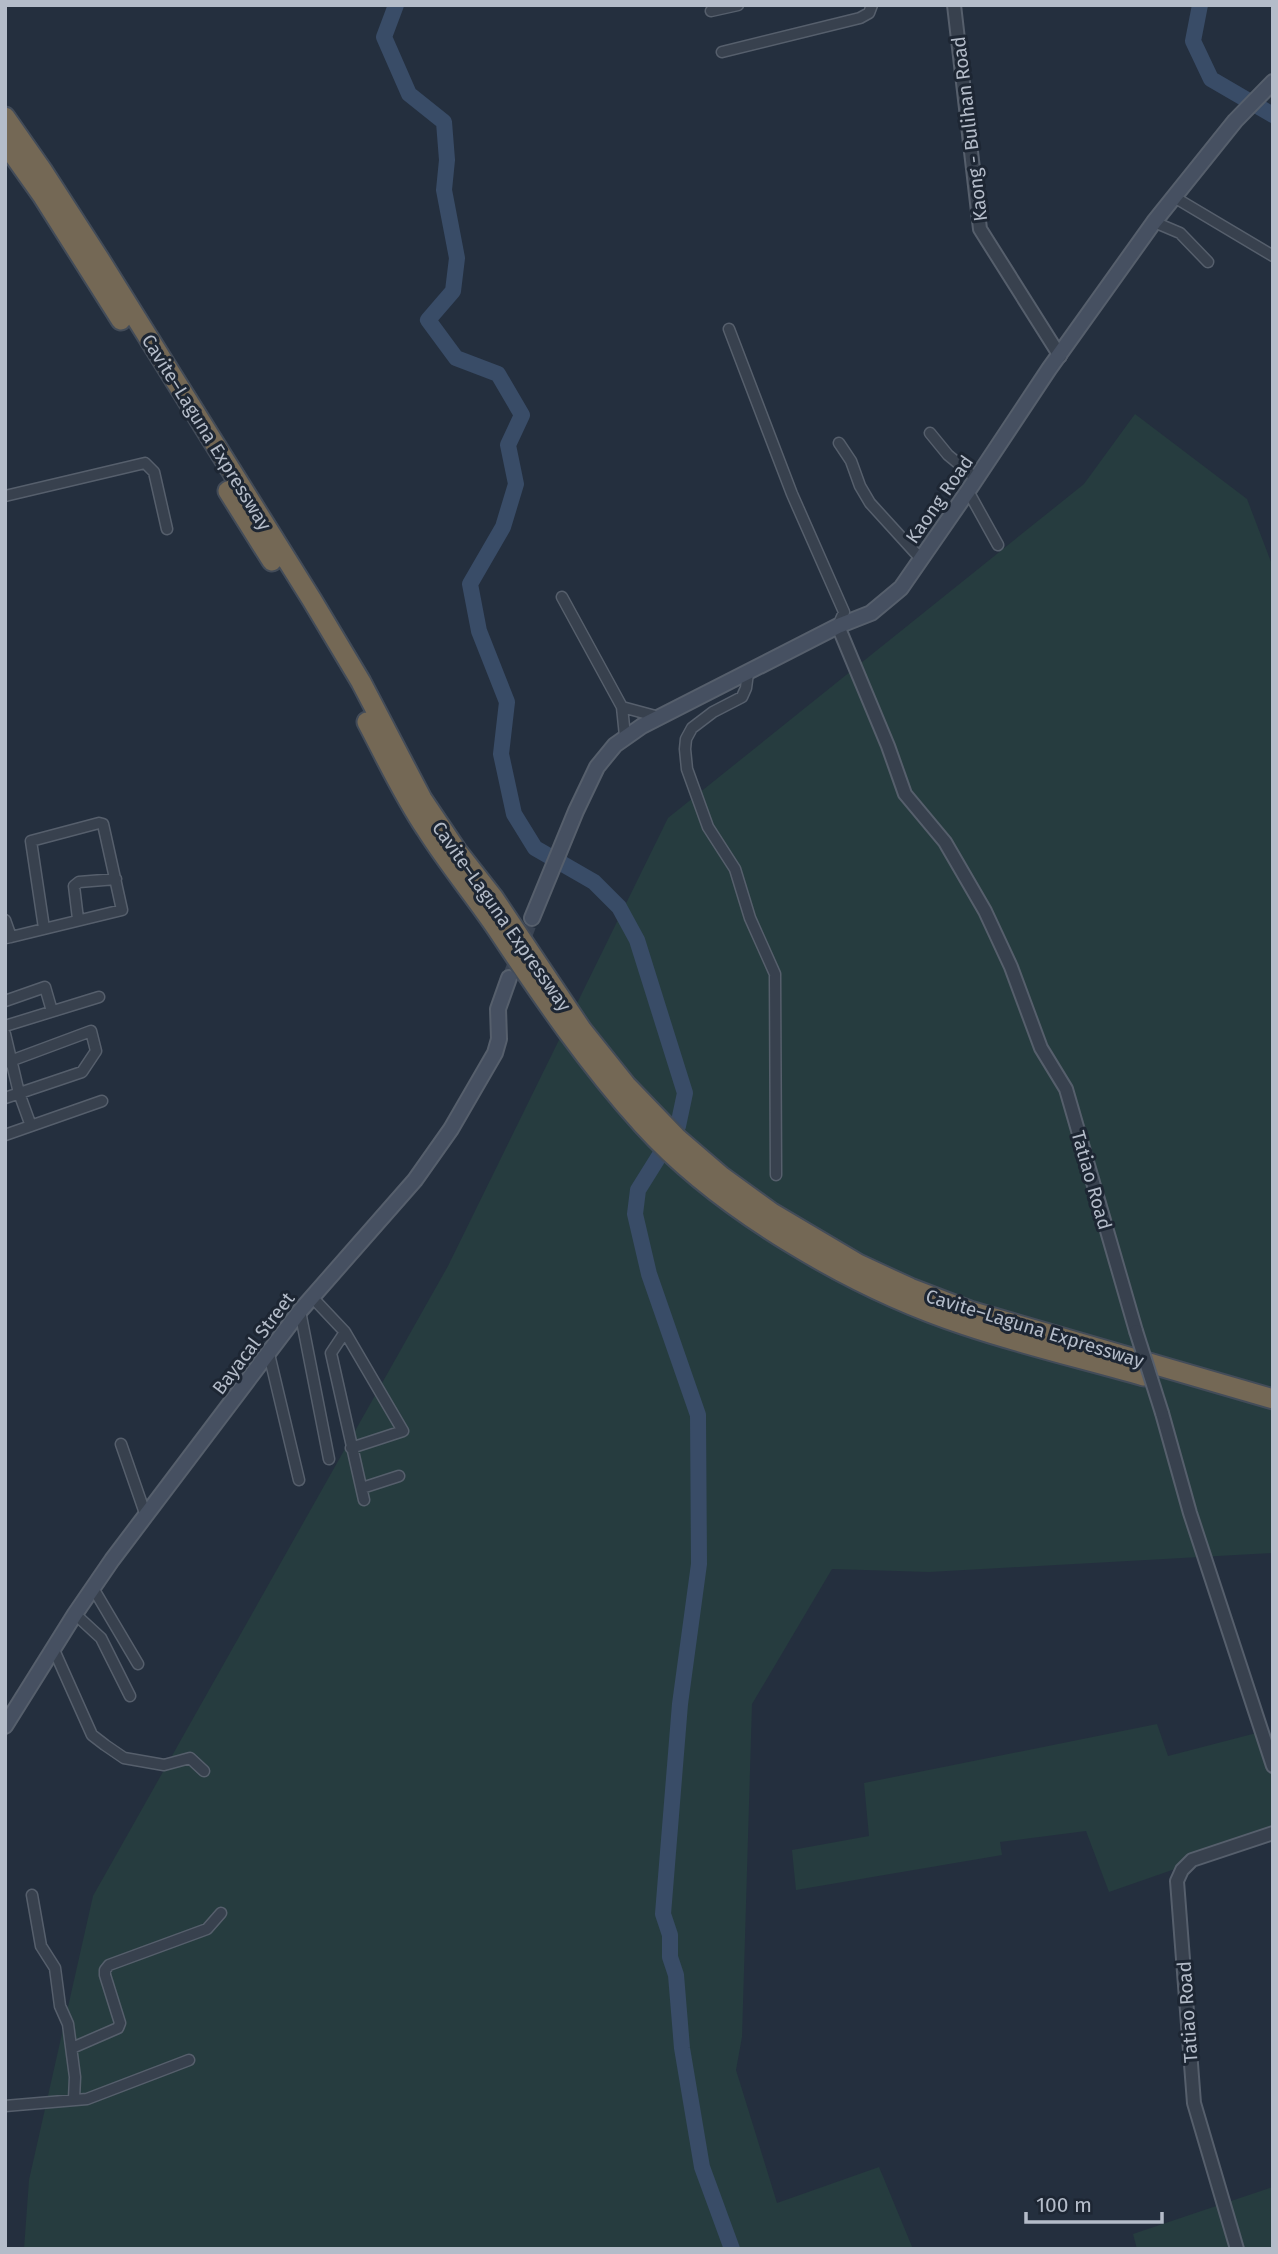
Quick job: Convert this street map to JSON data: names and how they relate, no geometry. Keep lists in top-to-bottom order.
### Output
{
  "streets": {
    "highway": ["Cavite–Laguna Expressway"],
    "main road": ["Kaong Road", "Bayacal Street"],
    "street": ["Kaong - Bulihan Road", "Tatiao Road"]
  },
  "crossings": [
    ["Kaong - Bulihan Road", "Kaong Road"],
    ["Kaong Road", "Tatiao Road"]
  ],
  "scale_bar": "100 m"
}
